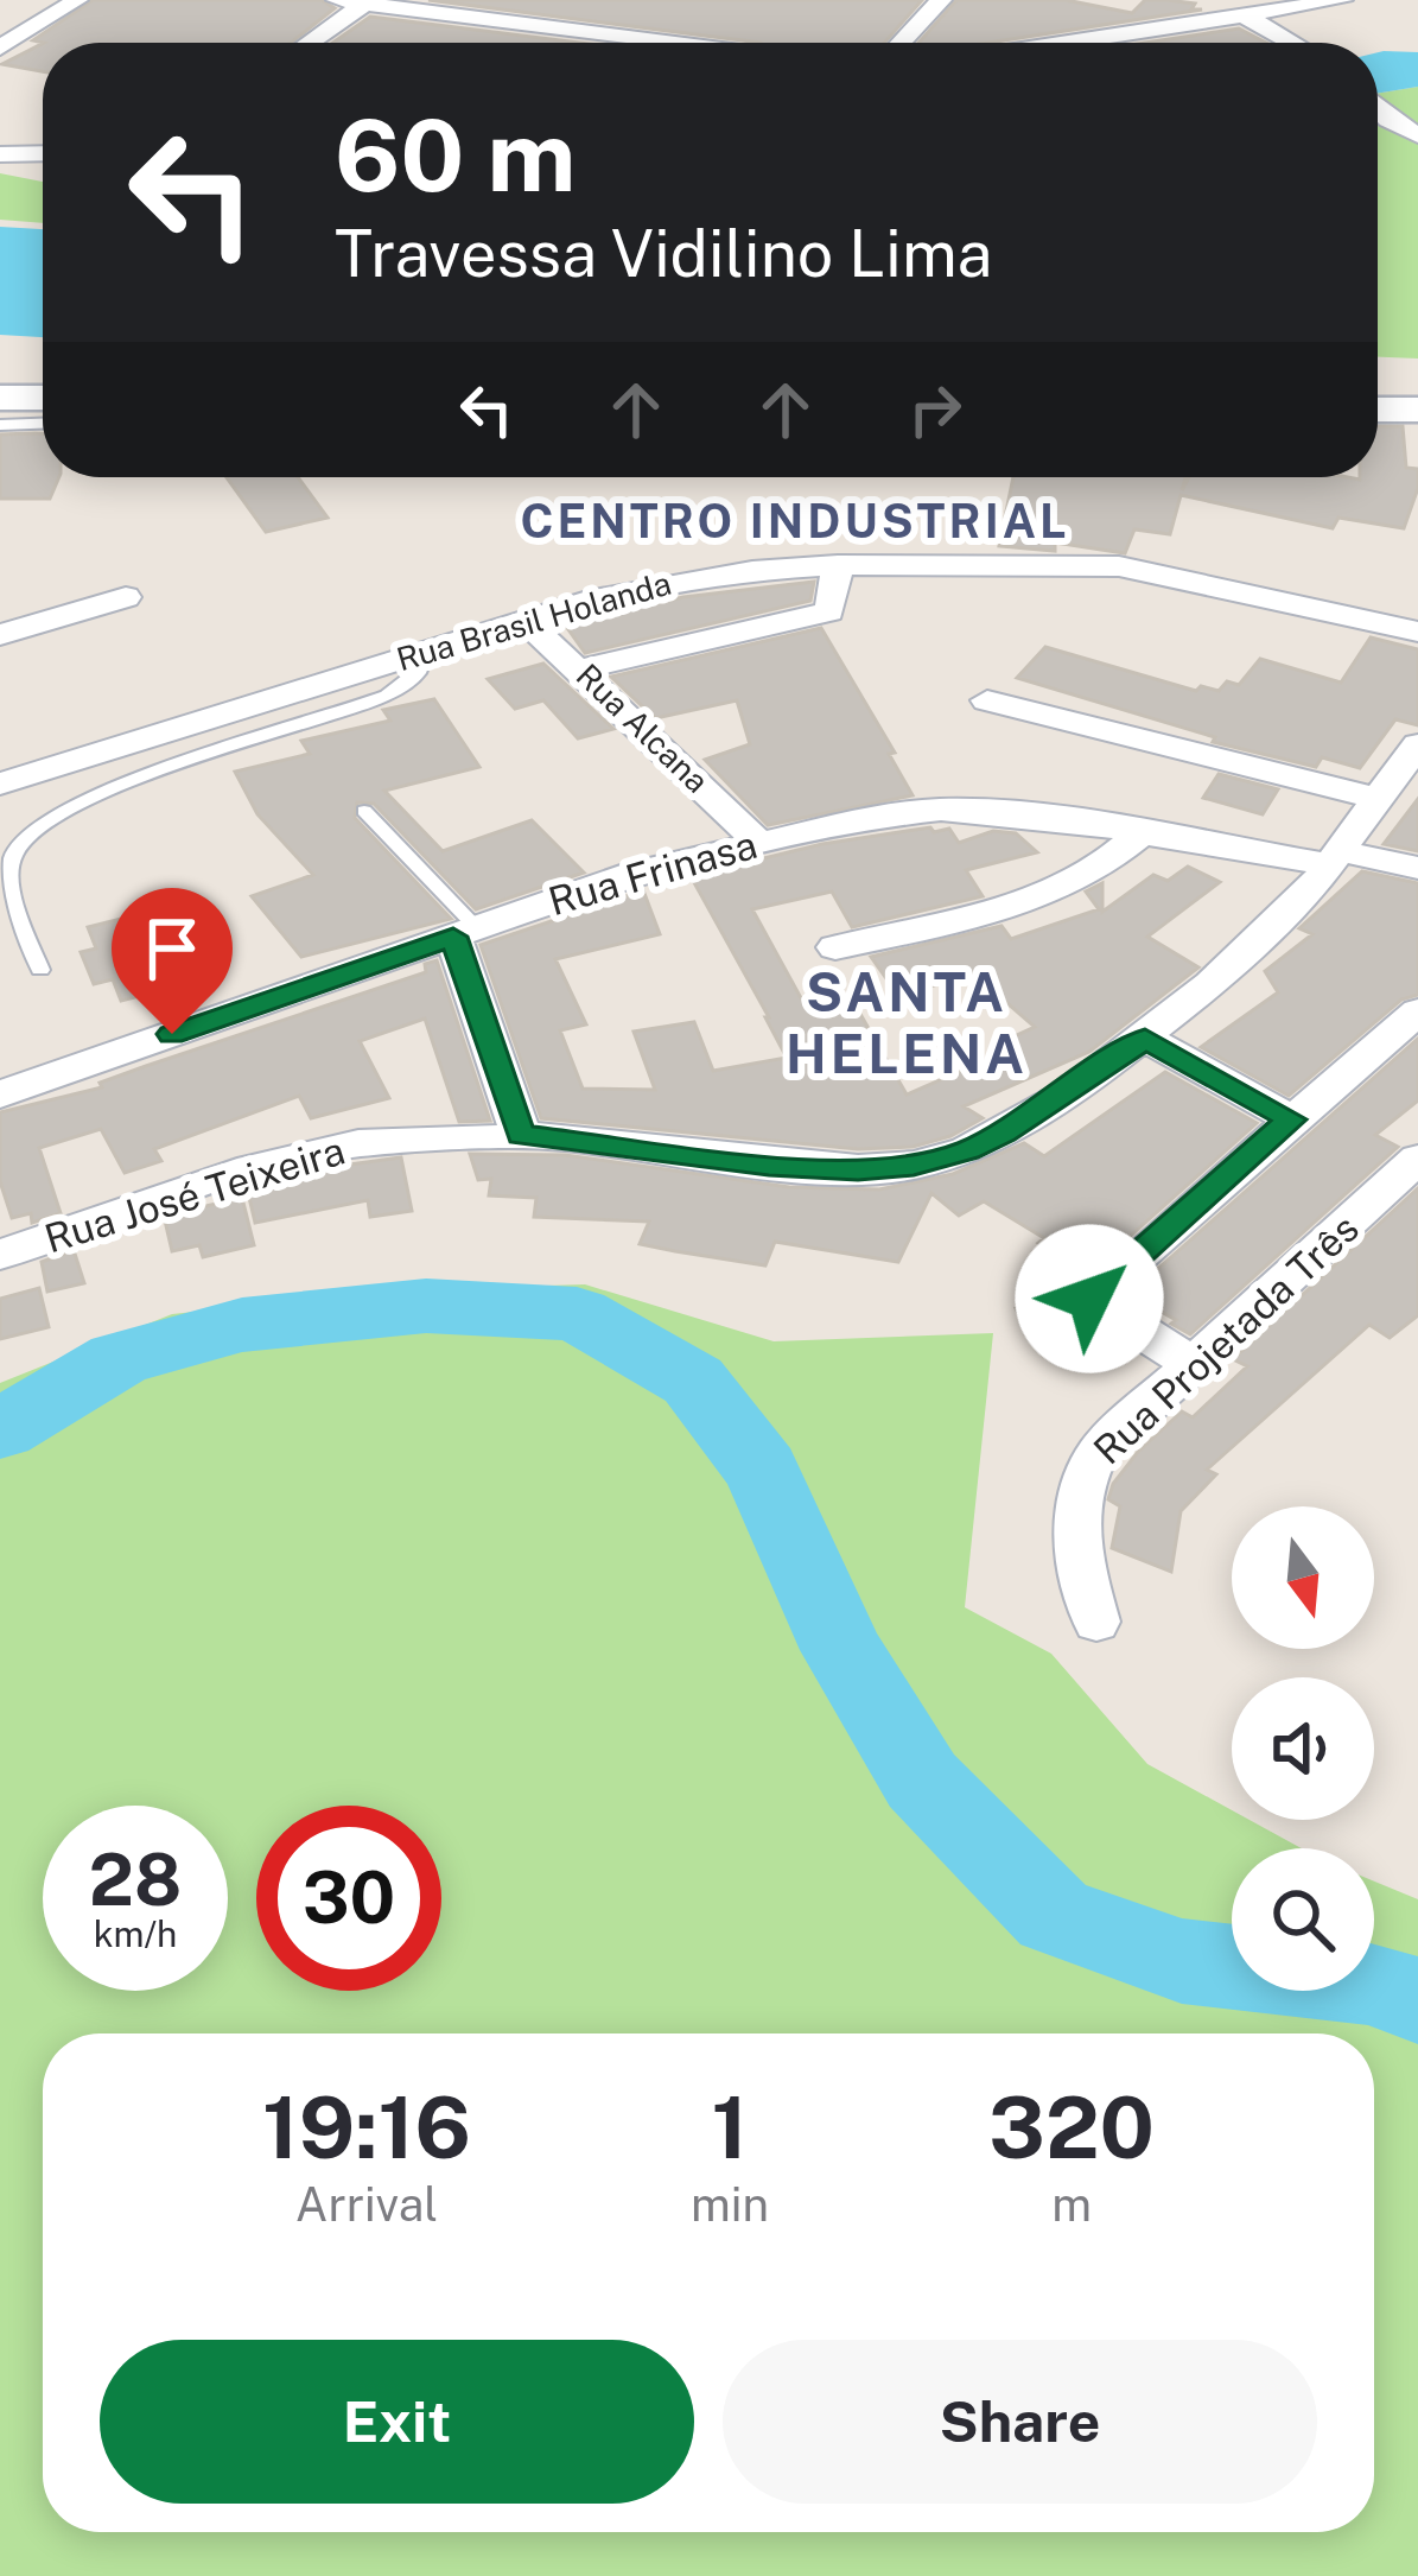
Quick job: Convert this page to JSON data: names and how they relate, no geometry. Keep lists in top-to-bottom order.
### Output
{
  "streets": {
    "street": [
      "Rua Brasil Holanda",
      "Rua Alcana",
      "Rua Frinasa",
      "Rua José Teixeira",
      "Rua Projetada Três"
    ]
  },
  "crossings": [
    ["Rua Brasil Holanda", "Rua Alcana"],
    ["Rua Alcana", "Rua Frinasa"],
    ["Rua Frinasa", "Rua José Teixeira"]
  ],
  "districts": ["CENTRO INDUSTRIAL", "SANTA HELENA"],
  "north": "bottom",
  "page": {
    "turn": ["60 m", "Travessa Vidilino Lima"],
    "speed": "28 km/h",
    "limit": "30",
    "eta": [
      "19:16",
      "Arrival",
      "1",
      "min",
      "320",
      "m"
    ],
    "buttons": ["Exit", "Share"]
  }
}
